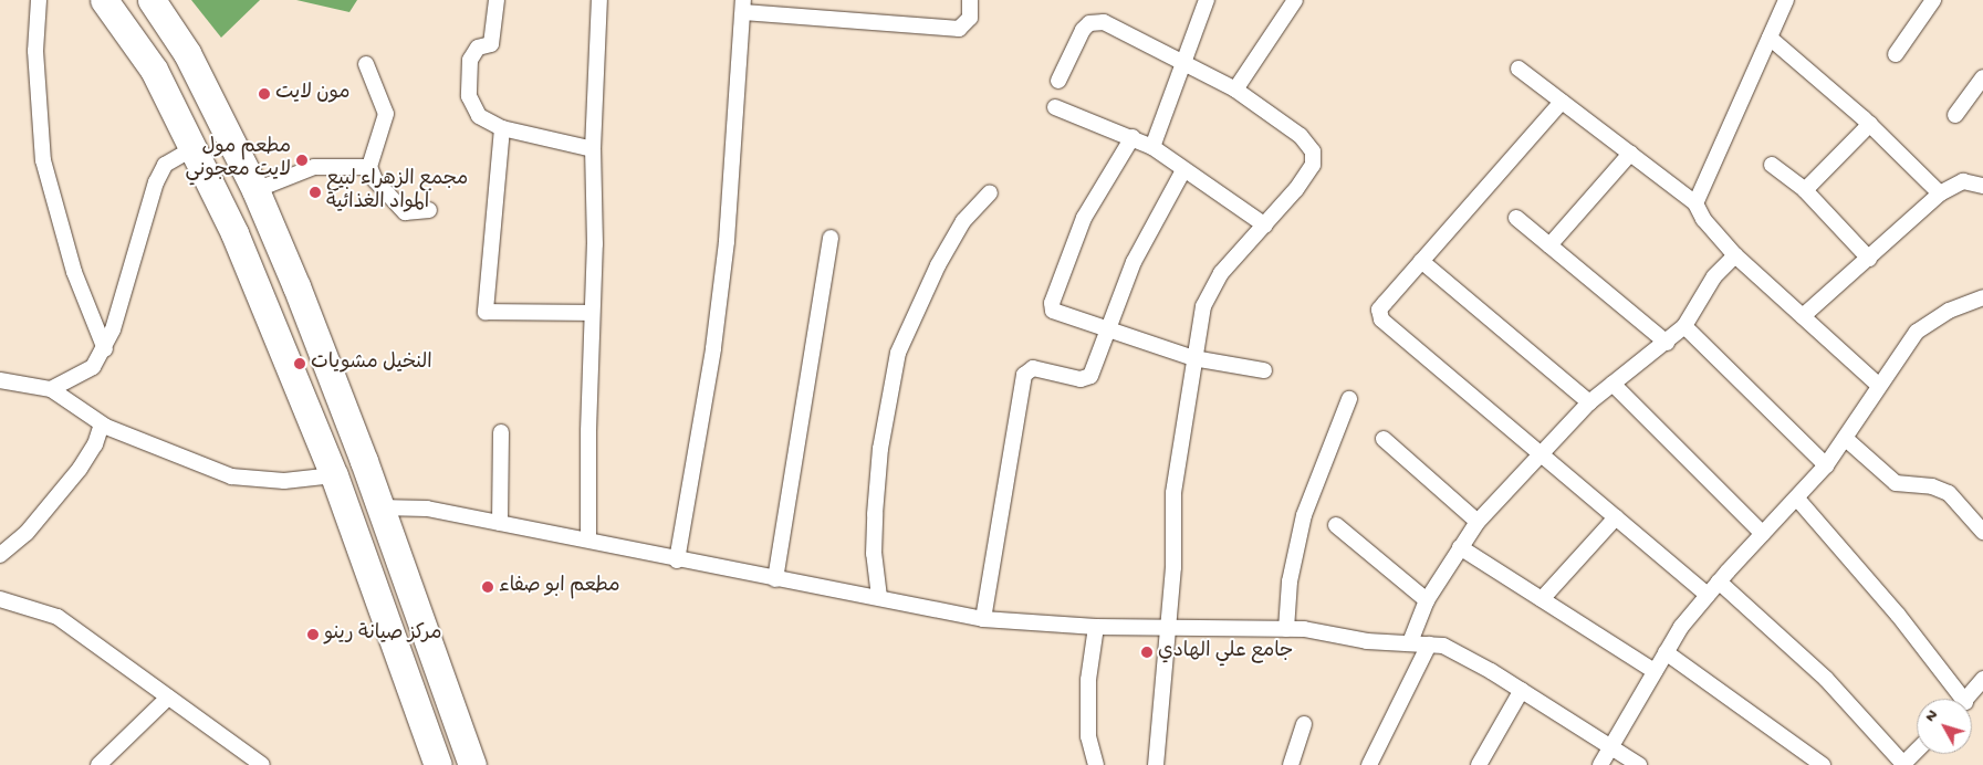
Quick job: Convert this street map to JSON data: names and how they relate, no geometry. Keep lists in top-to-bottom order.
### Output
{
  "places": [
    "مون لايت",
    "مطعم مول لايت معجوني",
    "مجمع الزهراء لبيع المواد الغذائية",
    "النخيل مشويات",
    "مطعم ابو صفاء",
    "مركز صيانة رينو",
    "جامع علي الهادي"
  ],
  "north": "top left"
}
